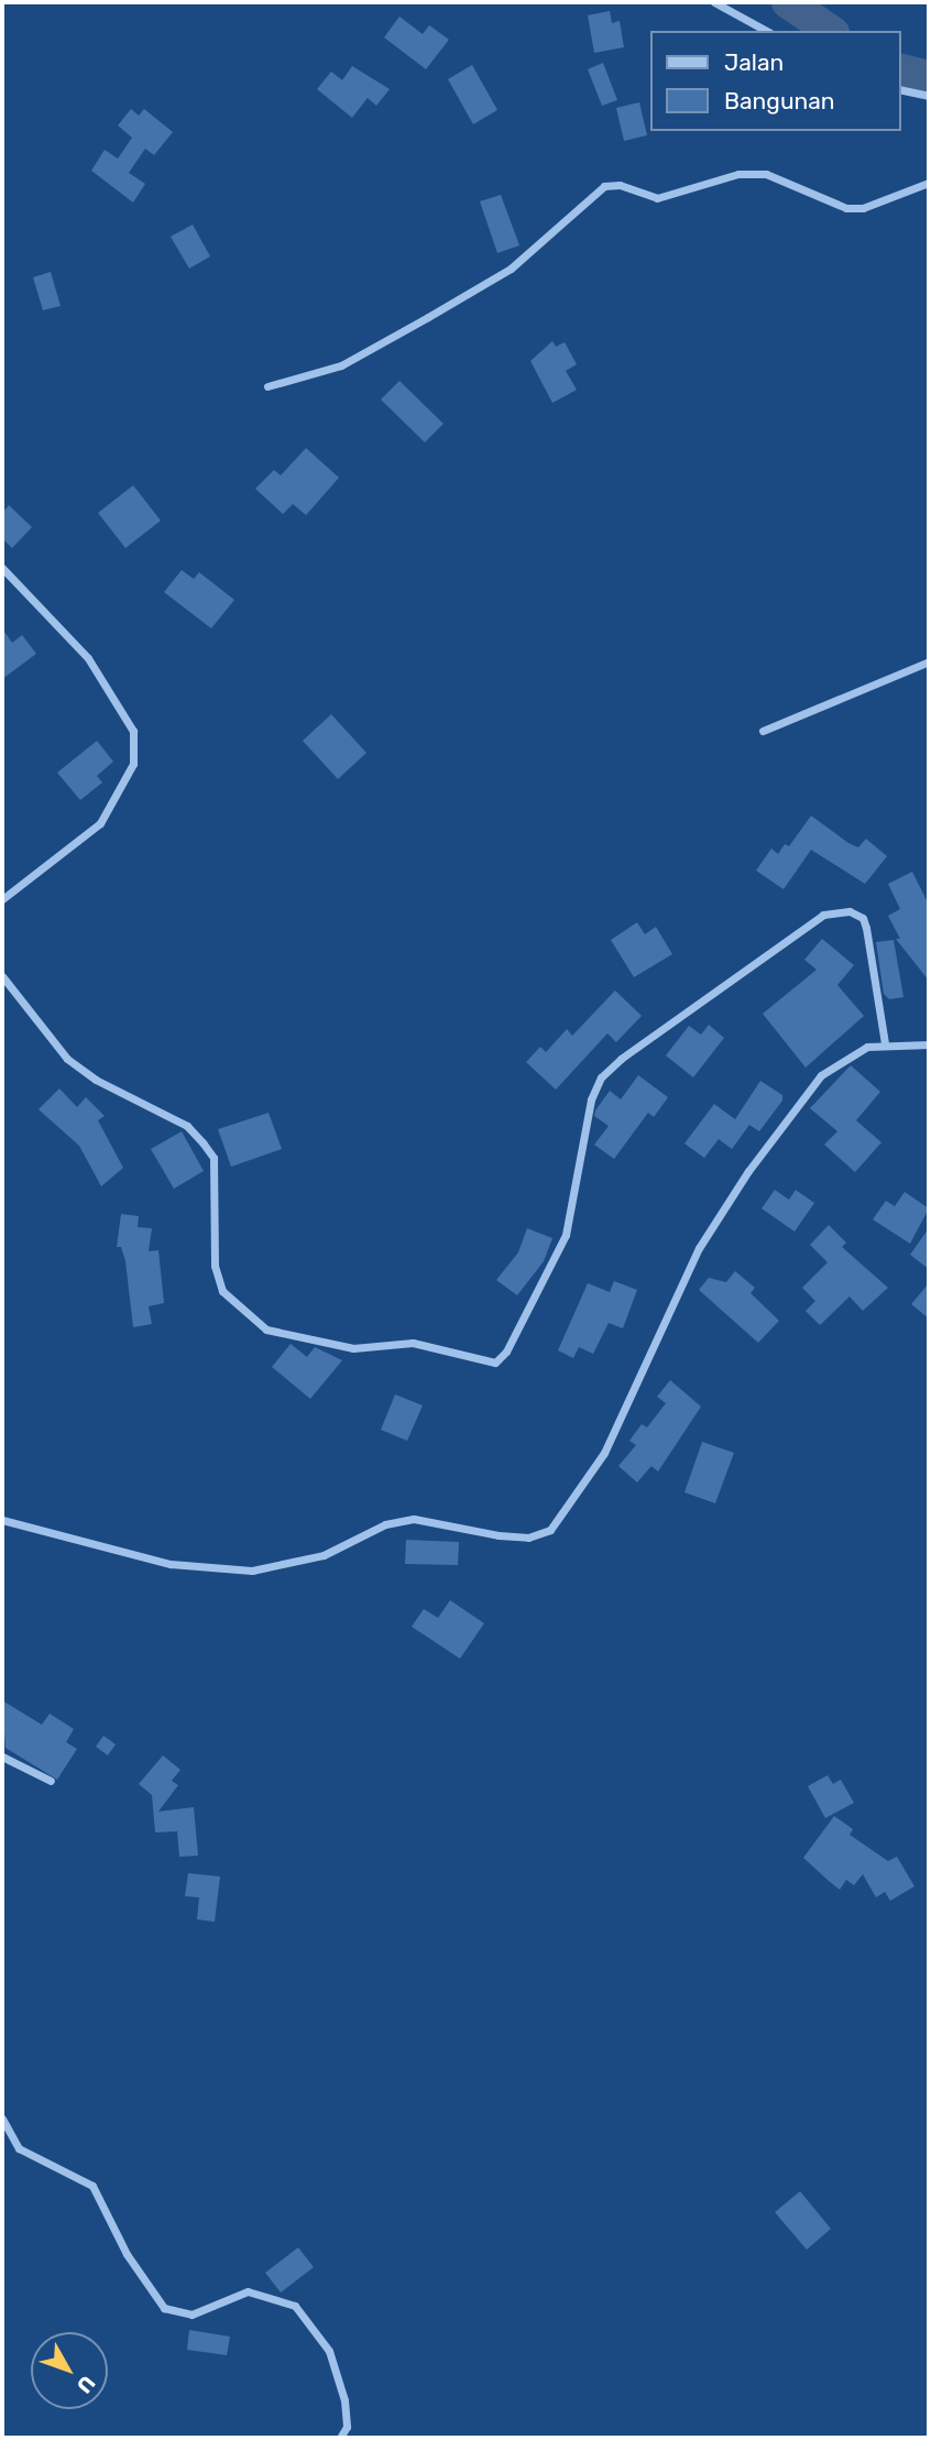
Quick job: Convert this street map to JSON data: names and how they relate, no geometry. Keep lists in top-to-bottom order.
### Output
{
  "legend": ["Jalan", "Bangunan"],
  "north": "bottom right"
}
